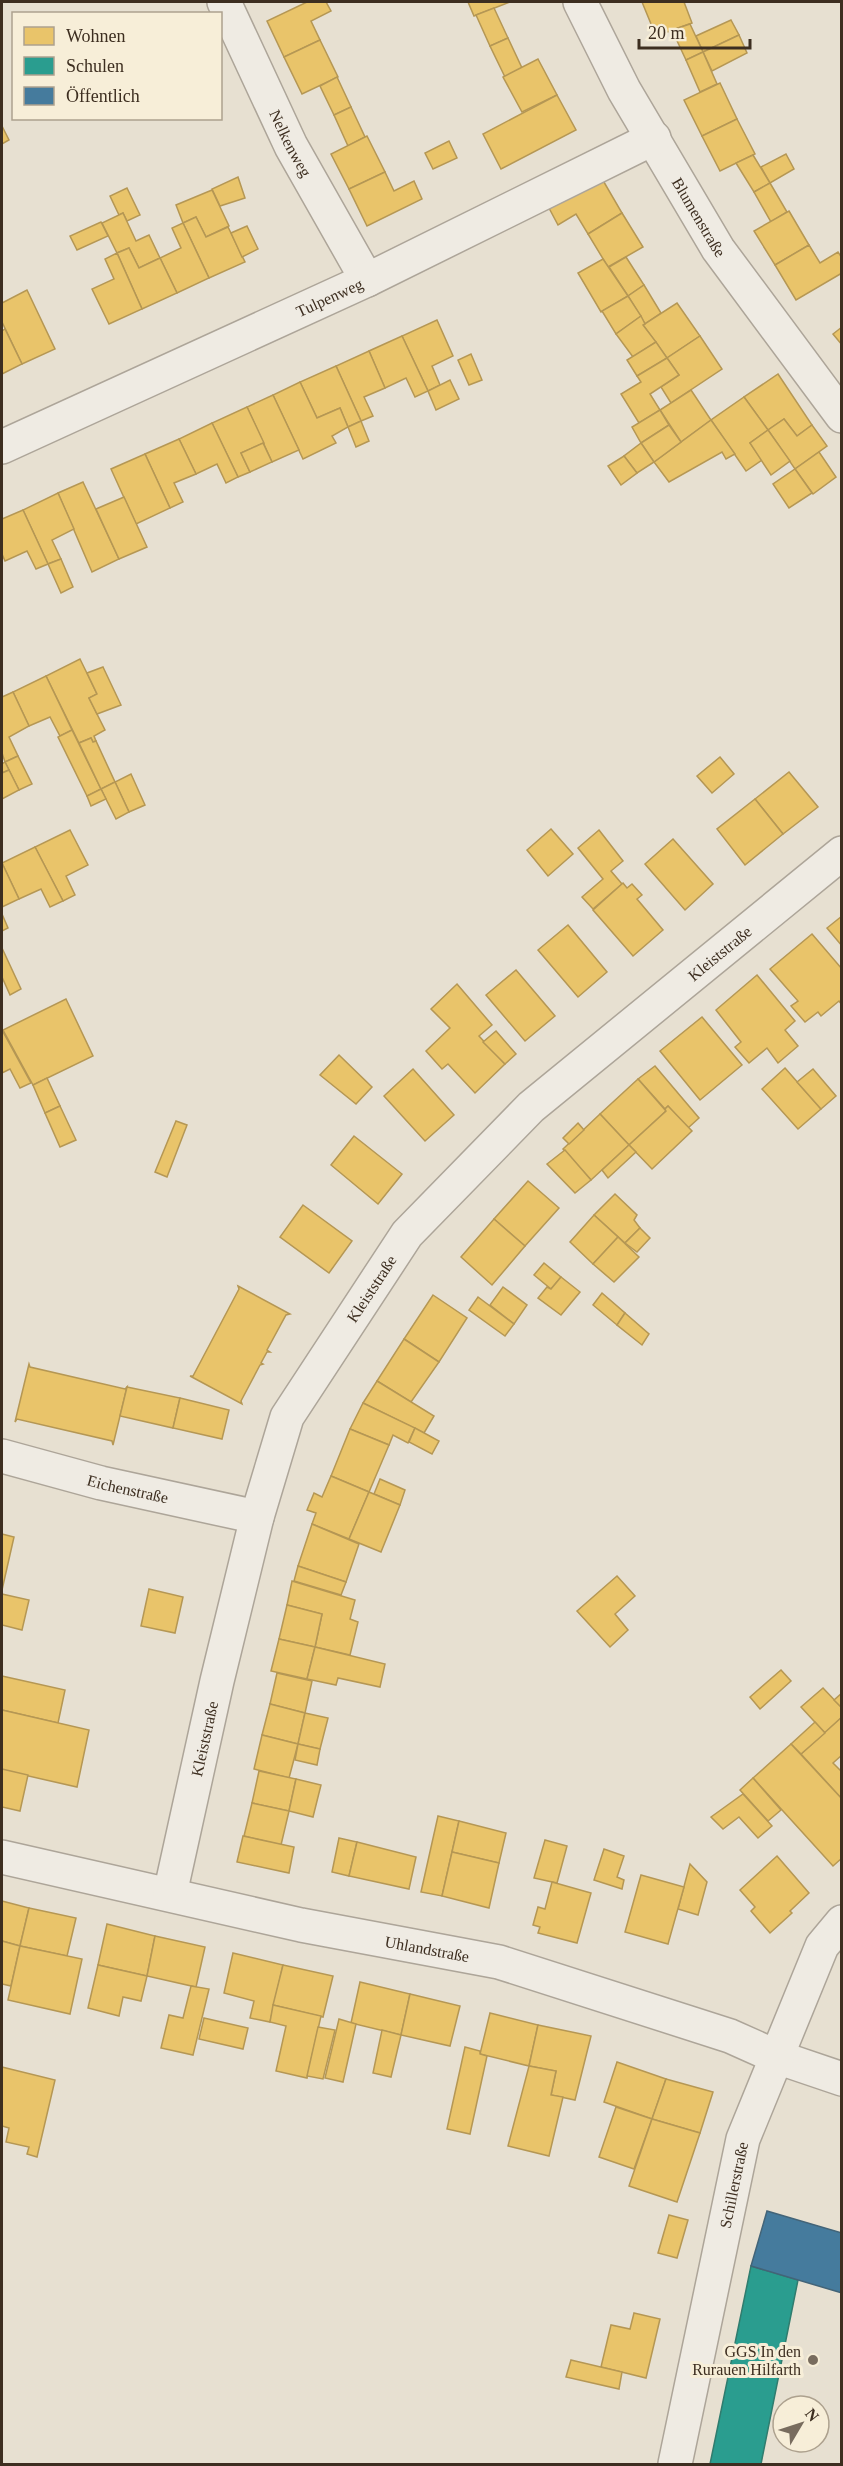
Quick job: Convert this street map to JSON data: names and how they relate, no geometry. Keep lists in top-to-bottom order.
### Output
{
  "streets": {
    "street": [
      "Nelkenweg",
      "Blumenstraße",
      "Tulpenweg",
      "Kleiststraße",
      "Eichenstraße",
      "Uhlandstraße",
      "Schillerstraße"
    ]
  },
  "crossings": [
    ["Nelkenweg", "Tulpenweg"],
    ["Blumenstraße", "Tulpenweg"],
    ["Kleiststraße", "Eichenstraße"],
    ["Kleiststraße", "Uhlandstraße"],
    ["Uhlandstraße", "Schillerstraße"]
  ],
  "places": ["GGS In den Rurauen Hilfarth"],
  "legend": ["Wohnen", "Schulen", "Öffentlich"],
  "scale_bar": "20 m",
  "north": "top right"
}
